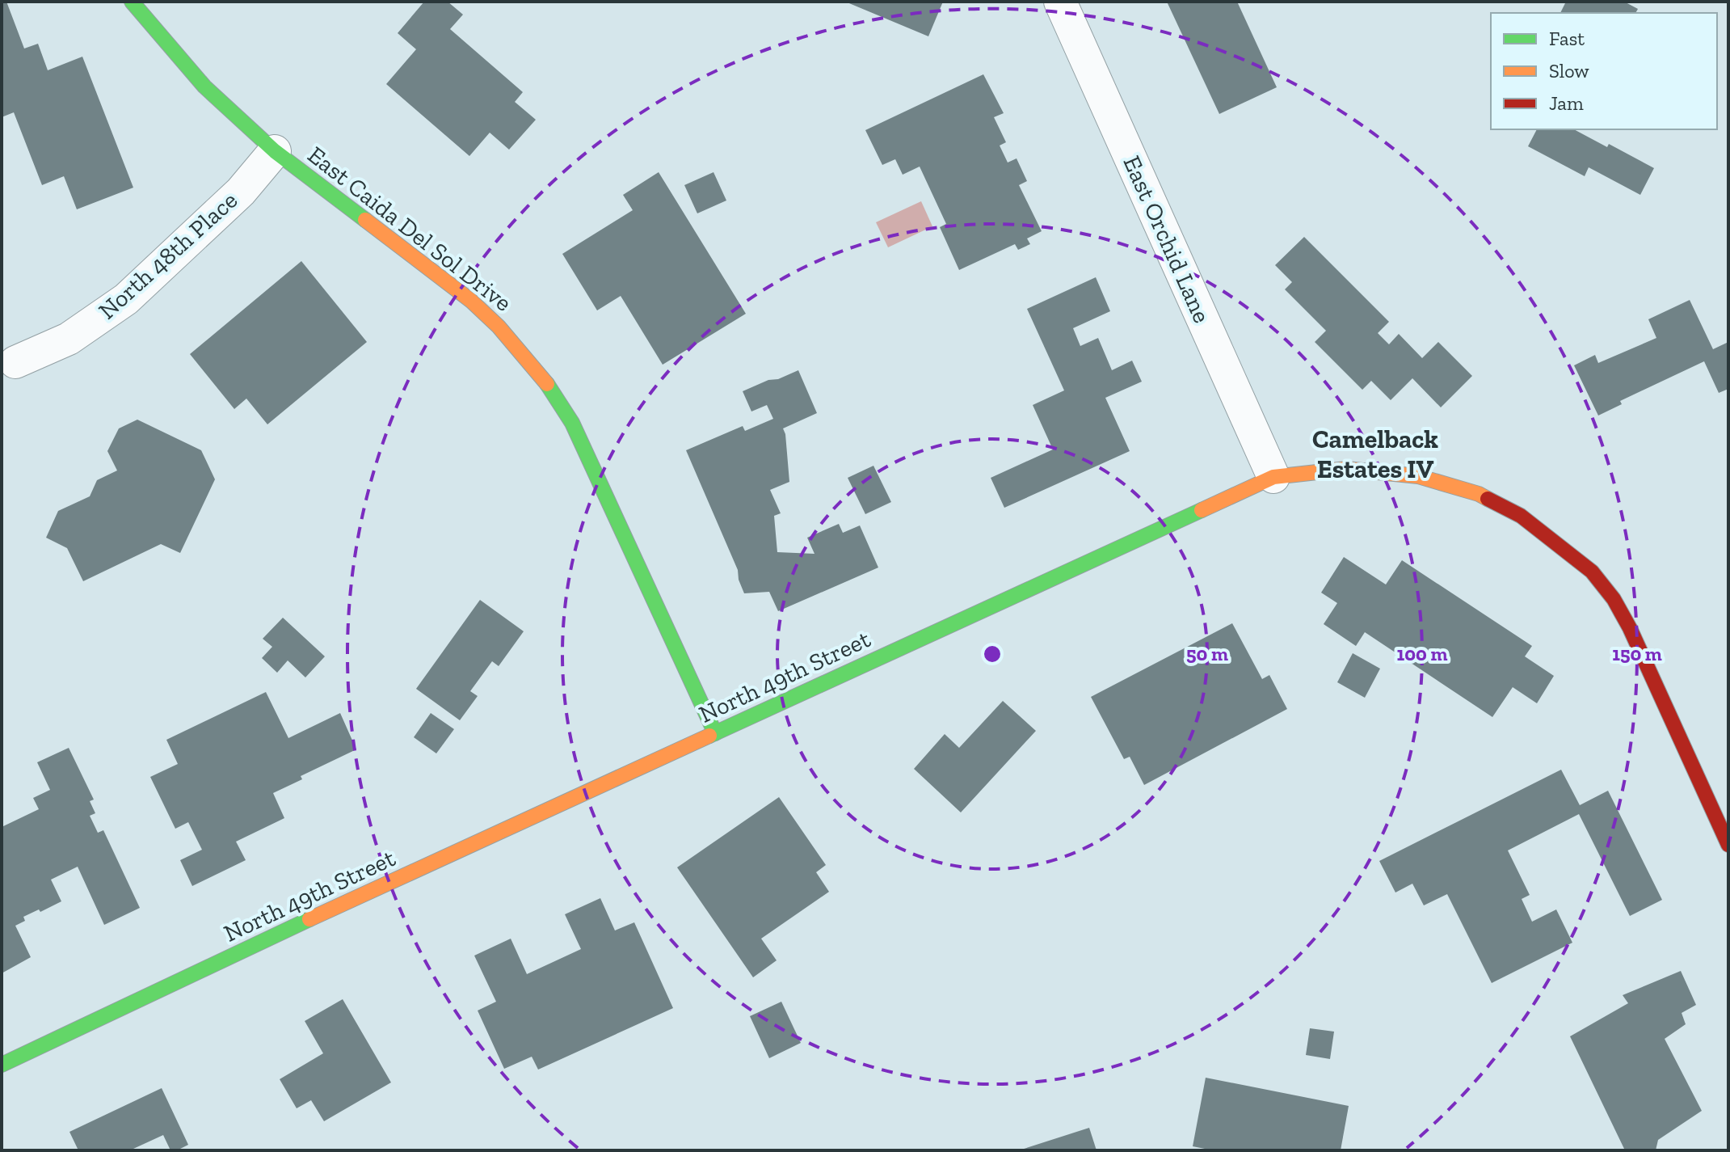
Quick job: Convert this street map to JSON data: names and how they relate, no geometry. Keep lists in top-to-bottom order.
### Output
{
  "streets": {
    "street": [
      "East Caida Del Sol Drive",
      "East Orchid Lane",
      "North 48th Place",
      "North 49th Street"
    ]
  },
  "crossings": [
    ["East Caida Del Sol Drive", "North 48th Place"],
    ["East Caida Del Sol Drive", "North 49th Street"],
    ["East Orchid Lane", "North 49th Street"]
  ],
  "districts": ["Camelback Estates IV"],
  "legend": ["Fast", "Slow", "Jam"],
  "rings": ["50 m", "100 m", "150 m"]
}
